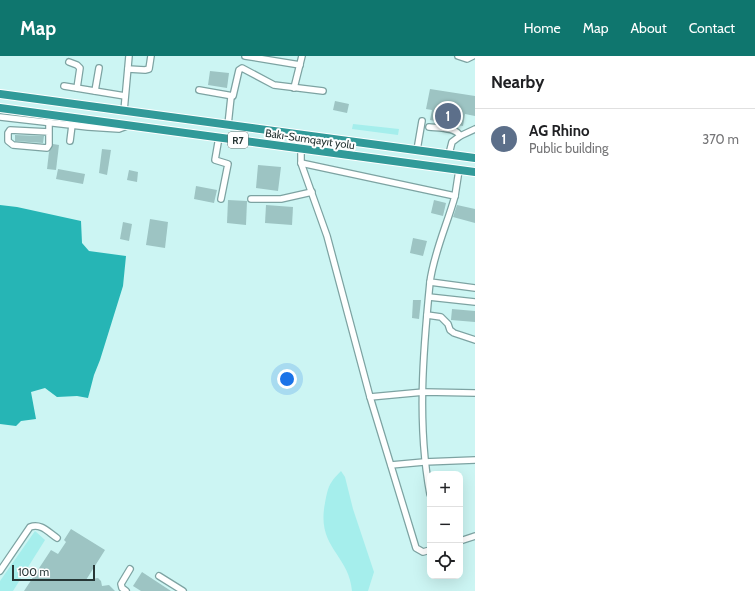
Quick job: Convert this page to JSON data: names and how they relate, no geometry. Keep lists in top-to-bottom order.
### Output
{
  "streets": {
    "highway": ["Bakı-Sumqayıt yolu", "R7"]
  },
  "scale_bar": "100 m",
  "page": {
    "header": "Map",
    "nav": [
      "Home",
      "Map",
      "About",
      "Contact"
    ],
    "heading": "Nearby",
    "pins": "1",
    "list": [
      {
        "mark": "1",
        "name": "AG Rhino",
        "note": "Public building",
        "value": "370 m"
      }
    ],
    "map_buttons": ["+", "−"],
    "scale": "100 m"
  }
}
